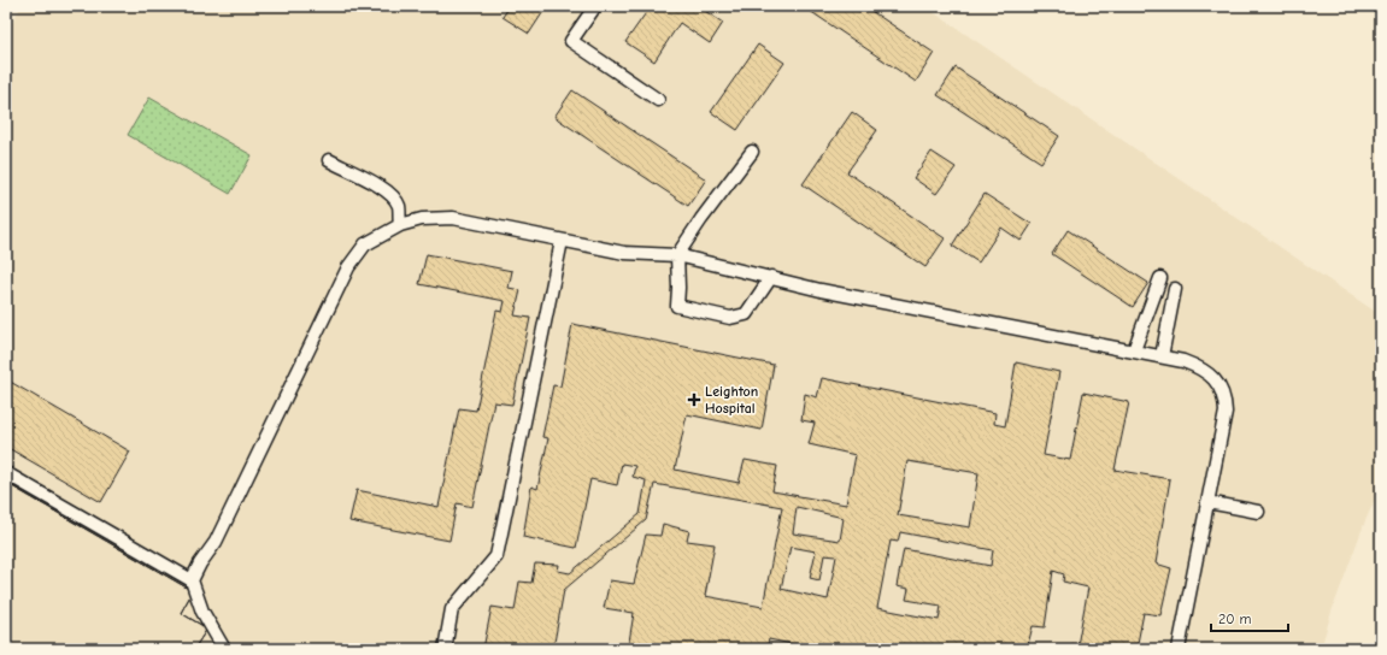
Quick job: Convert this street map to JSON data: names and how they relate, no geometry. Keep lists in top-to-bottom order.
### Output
{
  "places": {
    "health": ["Leighton Hospital"]
  },
  "scale_bar": "20 m"
}
